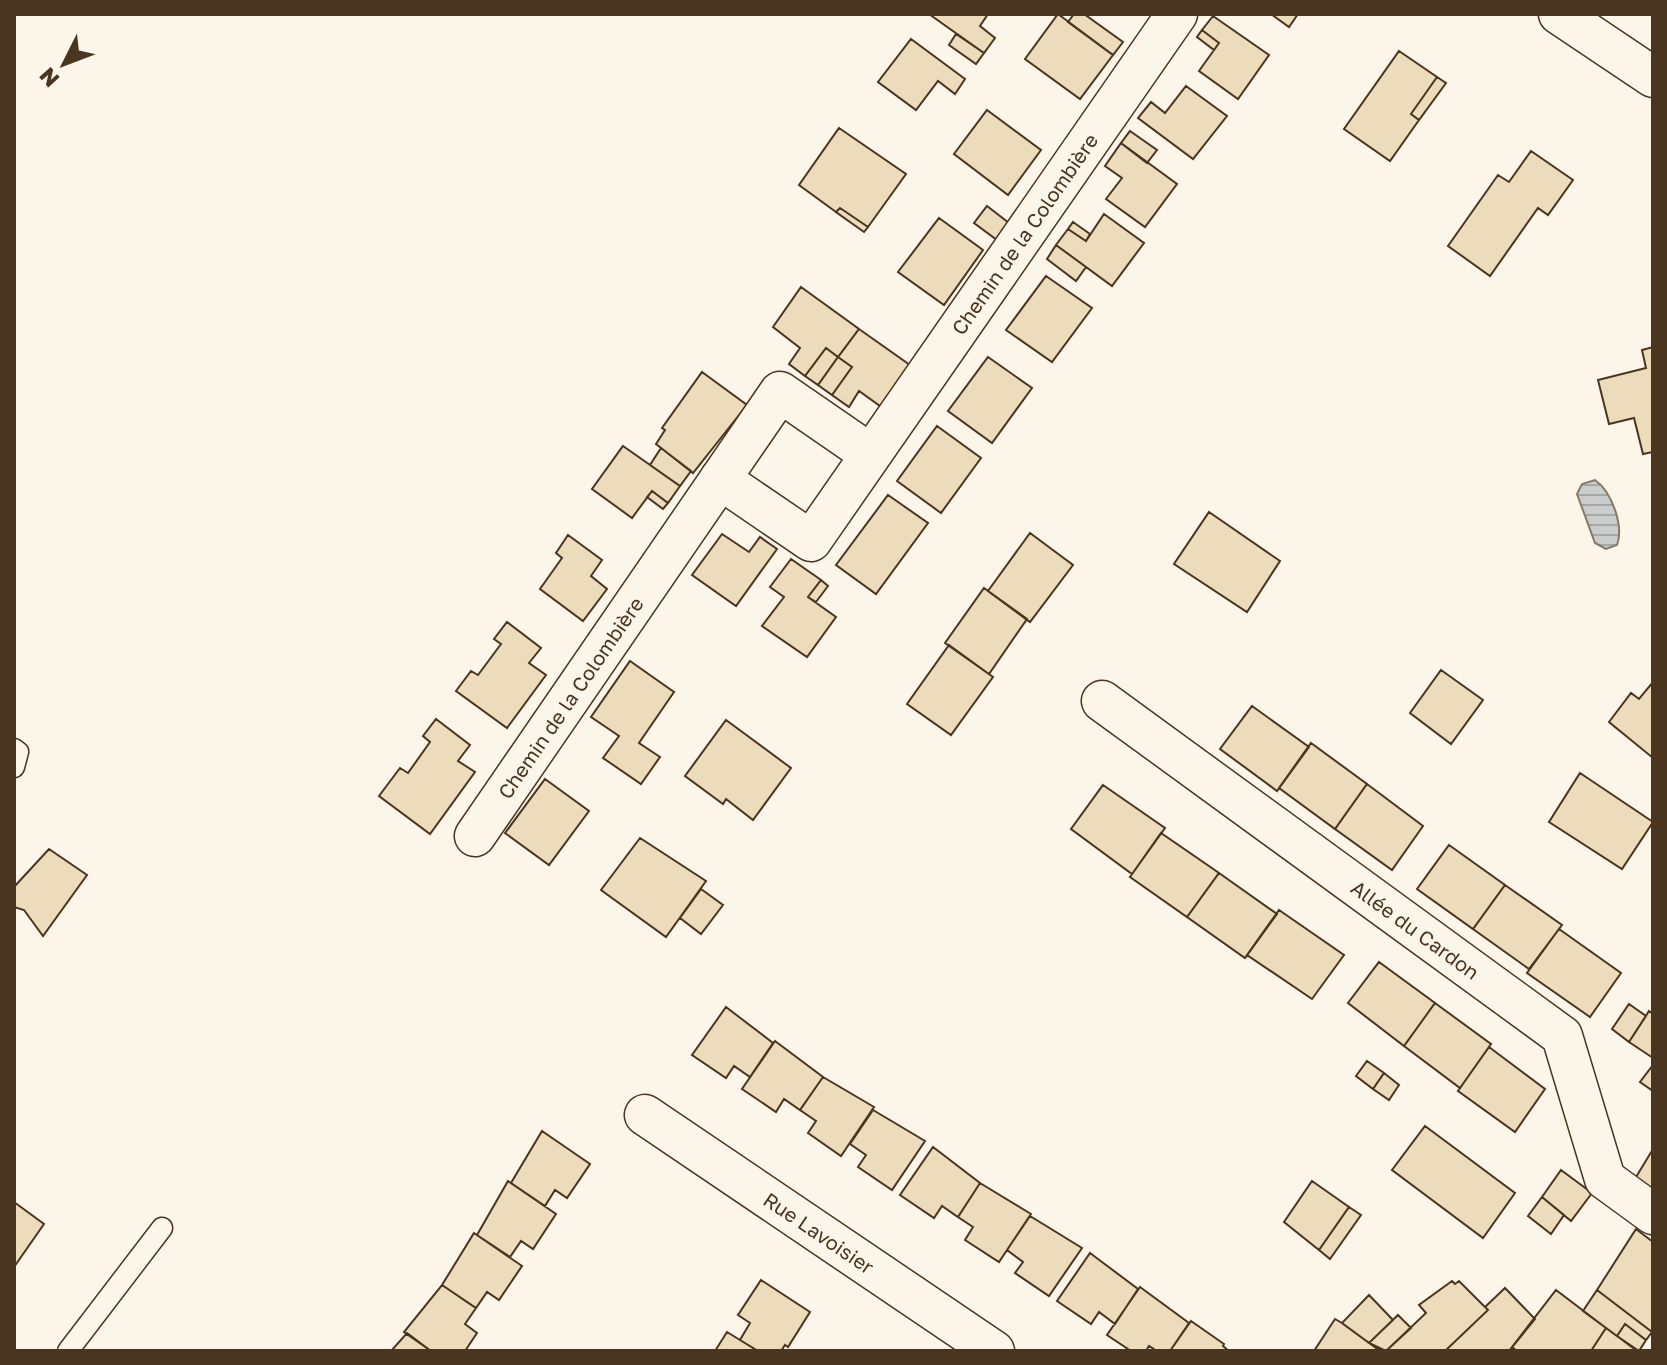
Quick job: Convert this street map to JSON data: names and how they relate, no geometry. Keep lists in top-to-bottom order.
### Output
{
  "streets": {
    "street": ["Chemin de la Colombière", "Allée du Cardon", "Rue Lavoisier"]
  },
  "north": "bottom left"
}
